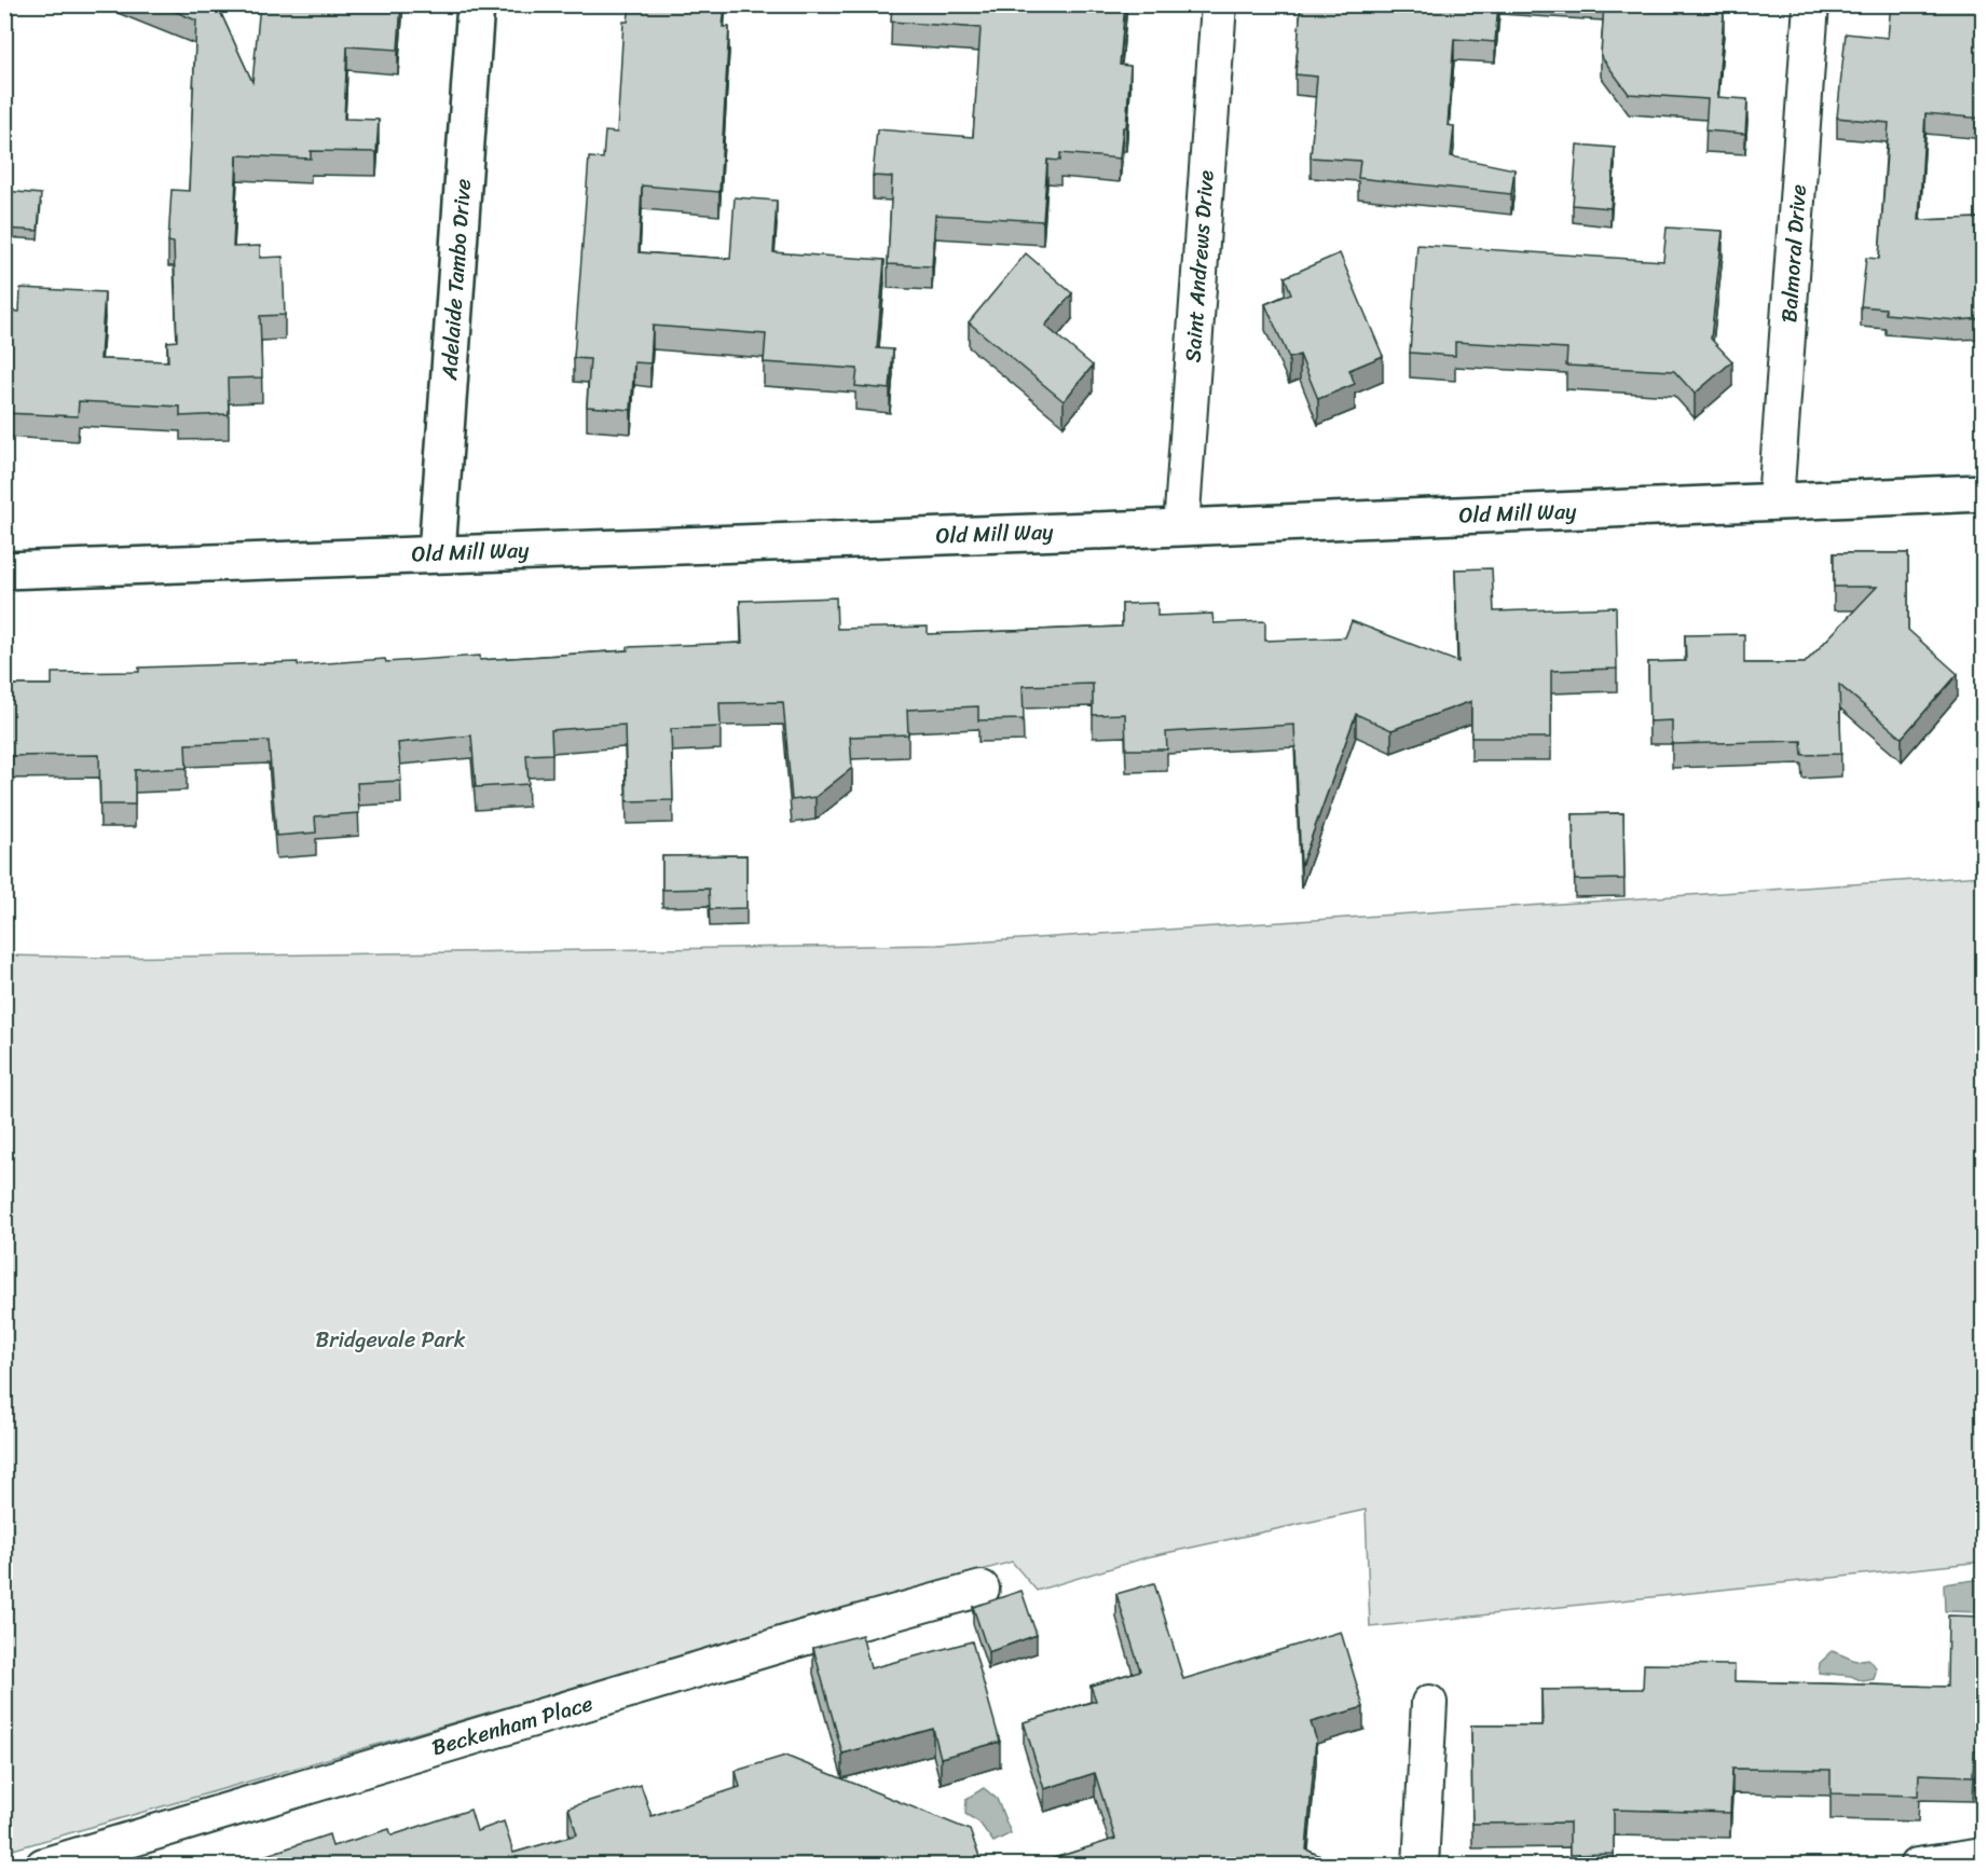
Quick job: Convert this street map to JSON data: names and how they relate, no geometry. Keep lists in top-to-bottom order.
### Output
{
  "streets": {
    "street": [
      "Balmoral Drive",
      "Saint Andrews Drive",
      "Adelaide Tambo Drive",
      "Old Mill Way",
      "Beckenham Place"
    ]
  },
  "crossings": [
    ["Balmoral Drive", "Old Mill Way"],
    ["Saint Andrews Drive", "Old Mill Way"],
    ["Adelaide Tambo Drive", "Old Mill Way"]
  ],
  "parks": ["Bridgevale Park"]
}
